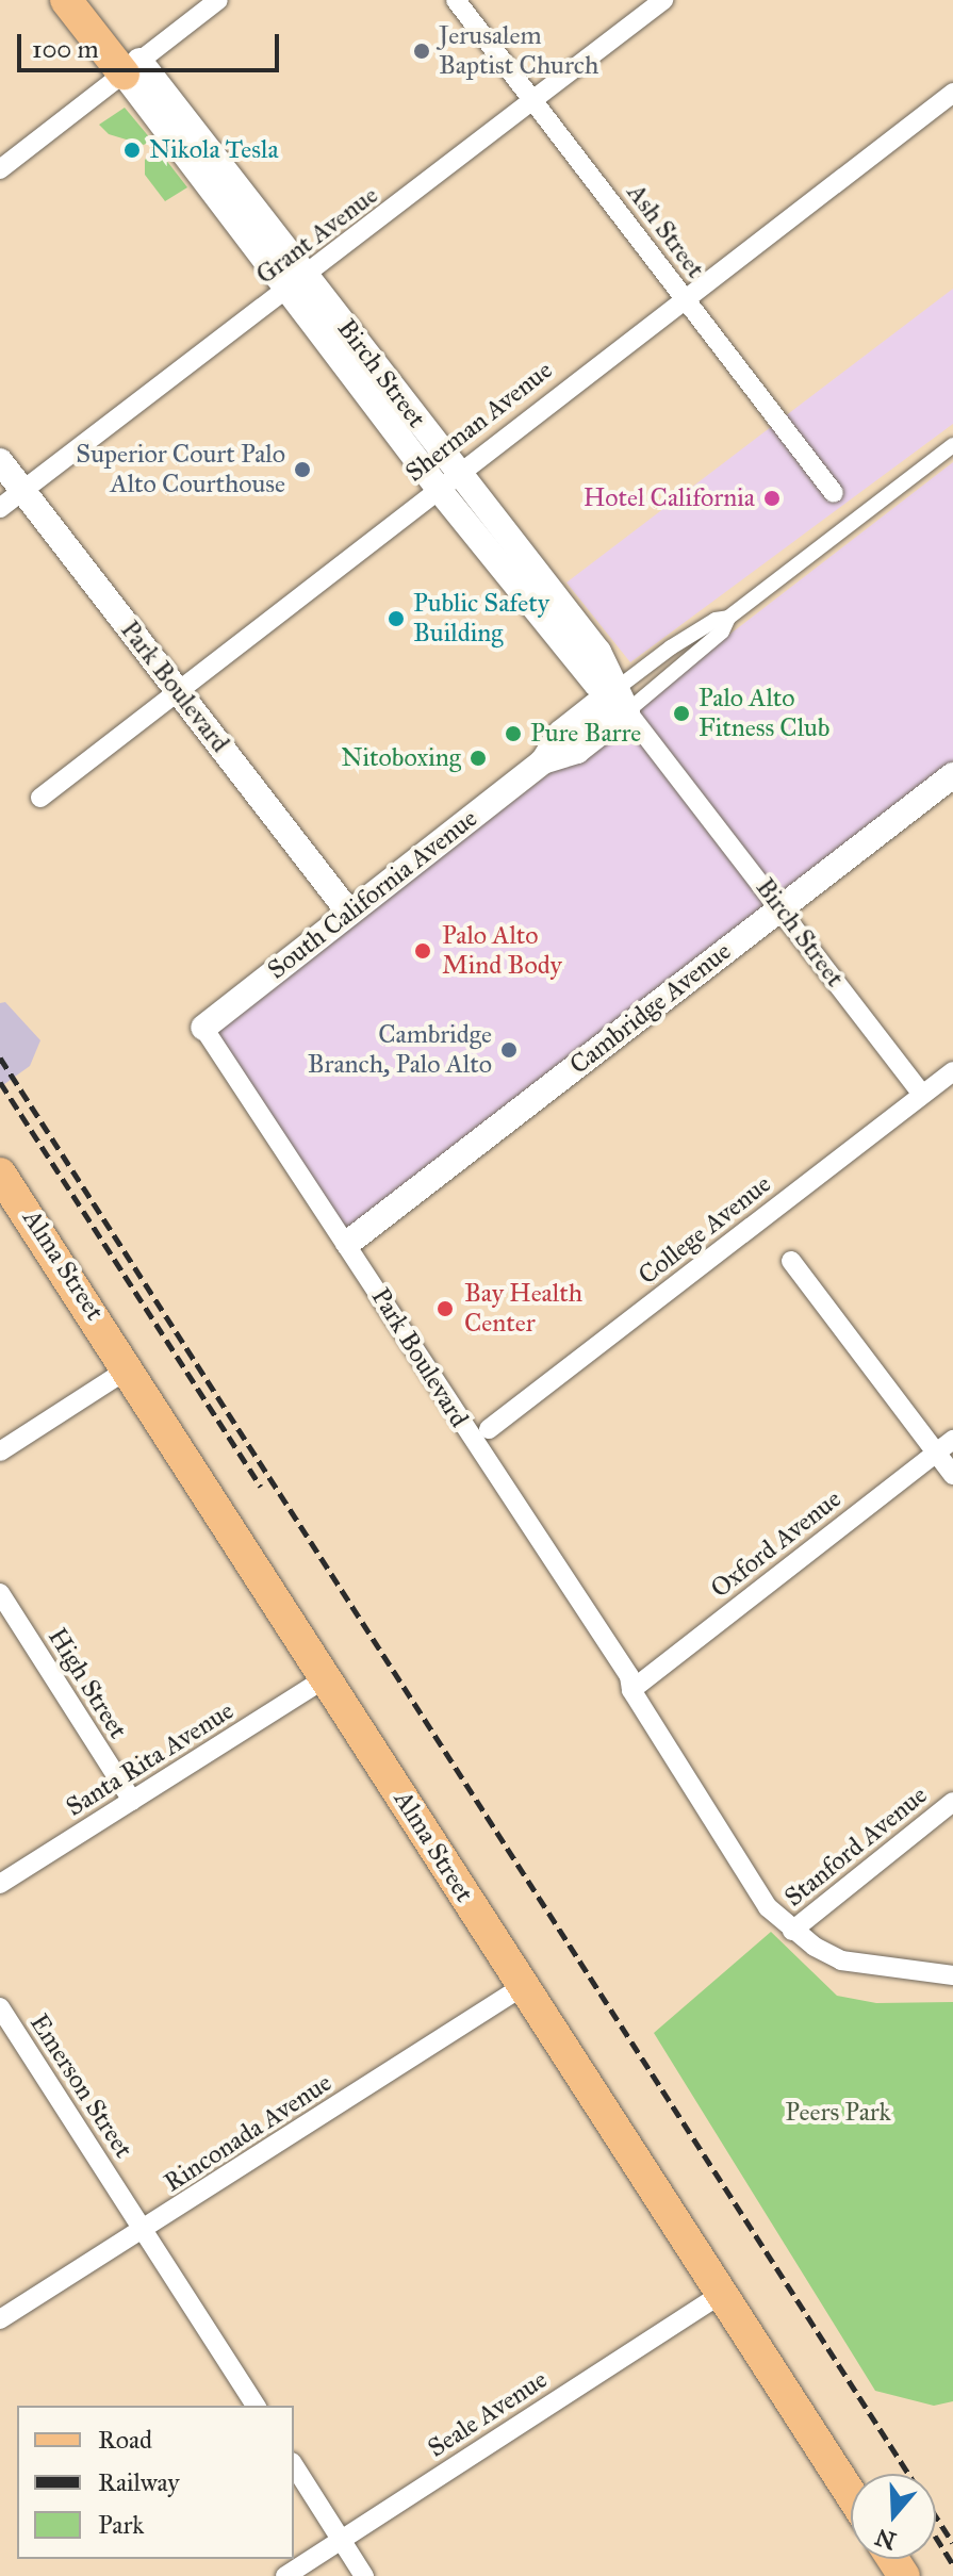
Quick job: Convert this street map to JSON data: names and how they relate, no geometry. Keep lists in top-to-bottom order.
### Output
{
  "streets": {
    "main road": ["Alma Street"],
    "street": [
      "Ash Street",
      "Grant Avenue",
      "Birch Street",
      "Sherman Avenue",
      "Park Boulevard",
      "South California Avenue",
      "Cambridge Avenue",
      "College Avenue",
      "Oxford Avenue",
      "High Street",
      "Santa Rita Avenue",
      "Stanford Avenue",
      "Emerson Street",
      "Rinconada Avenue",
      "Seale Avenue"
    ]
  },
  "crossings": [
    ["Ash Street", "Grant Avenue"],
    ["Ash Street", "Sherman Avenue"],
    ["Grant Avenue", "Birch Street"],
    ["Grant Avenue", "Park Boulevard"],
    ["Birch Street", "Sherman Avenue"],
    ["Birch Street", "South California Avenue"],
    ["Birch Street", "Cambridge Avenue"],
    ["Birch Street", "College Avenue"],
    ["Sherman Avenue", "Park Boulevard"],
    ["Park Boulevard", "South California Avenue"],
    ["Park Boulevard", "Cambridge Avenue"],
    ["Park Boulevard", "Oxford Avenue"],
    ["Park Boulevard", "Stanford Avenue"],
    ["Alma Street", "Santa Rita Avenue"],
    ["Alma Street", "Rinconada Avenue"],
    ["Alma Street", "Seale Avenue"],
    ["High Street", "Santa Rita Avenue"],
    ["Emerson Street", "Rinconada Avenue"]
  ],
  "parks": ["Peers Park"],
  "places": [
    "Jerusalem Baptist Church",
    "Nikola Tesla",
    "Superior Court Palo Alto Courthouse",
    "Hotel California",
    "Public Safety Building",
    "Palo Alto Fitness Club",
    "Pure Barre",
    "Nitoboxing",
    "Palo Alto Mind Body",
    "Cambridge Branch, Palo Alto",
    "Bay Health Center"
  ],
  "legend": ["Road", "Railway", "Park"],
  "scale_bar": "100 m",
  "north": "bottom"
}
